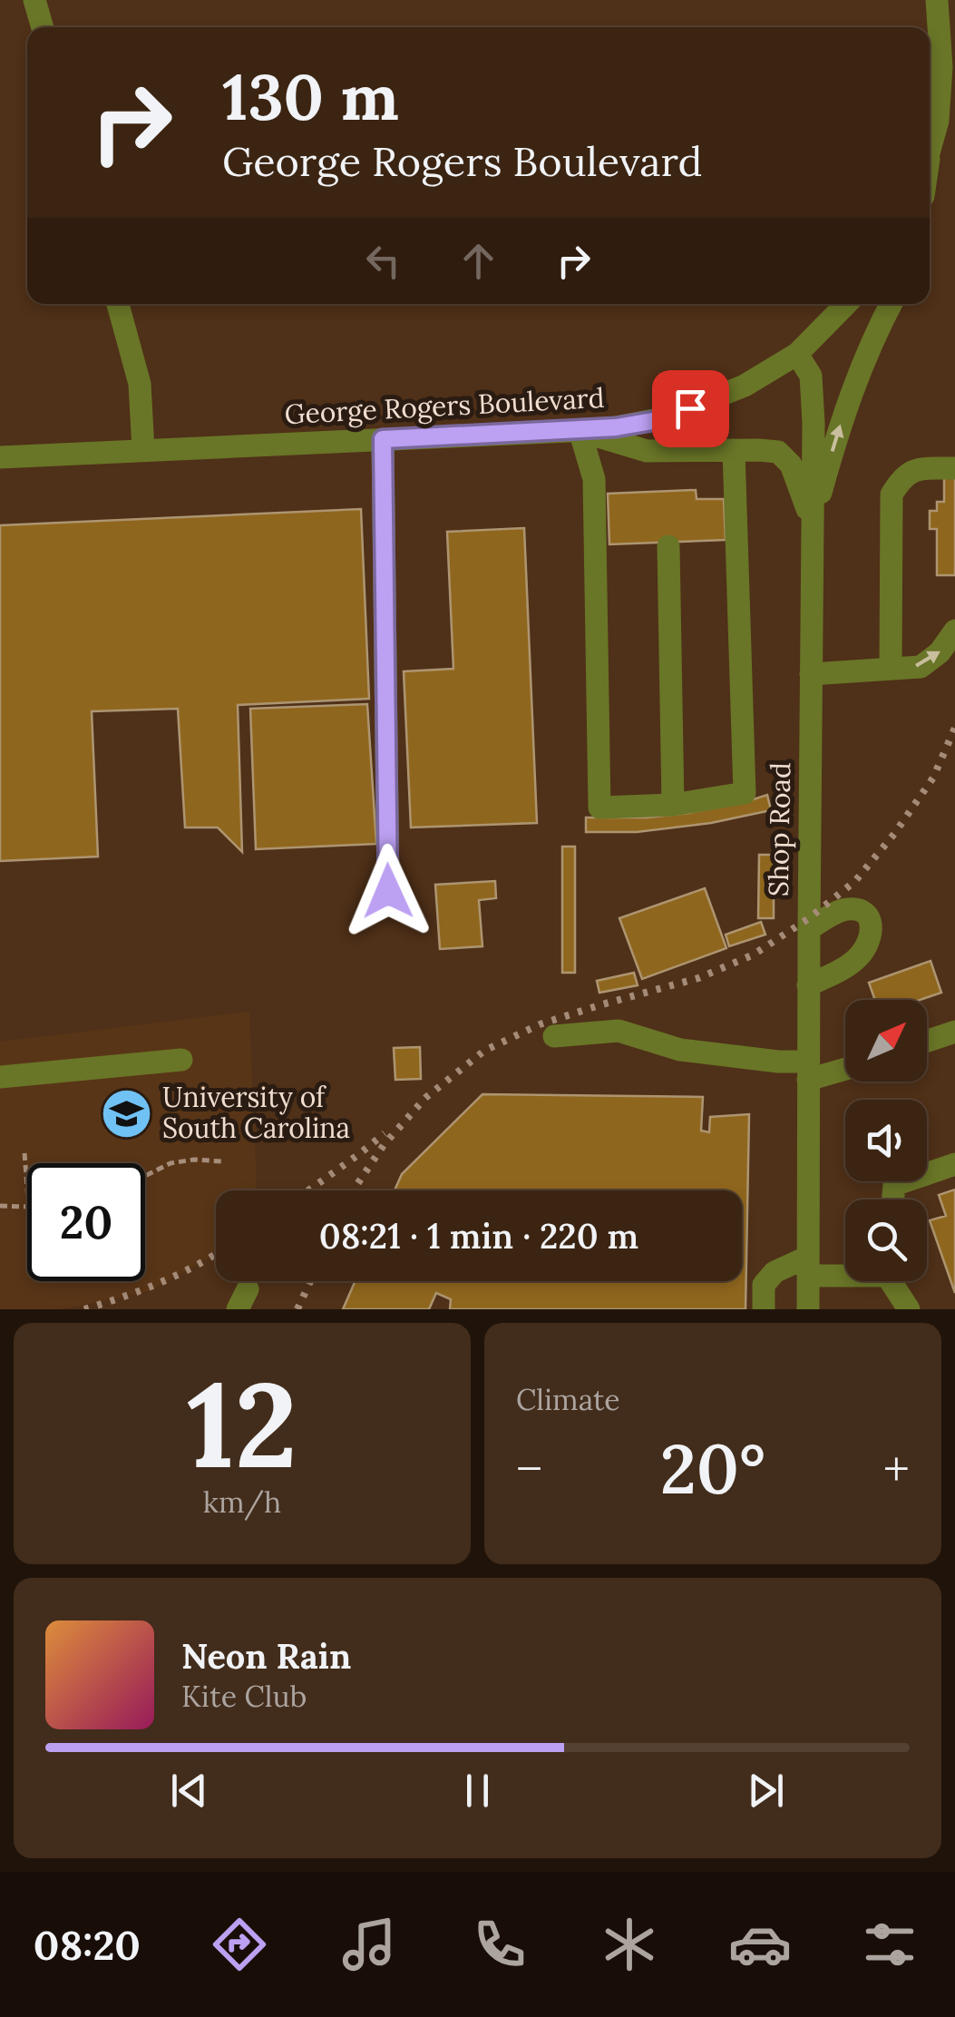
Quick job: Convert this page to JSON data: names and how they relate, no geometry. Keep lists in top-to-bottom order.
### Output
{
  "streets": {
    "street": ["George Rogers Boulevard", "Shop Road"]
  },
  "crossings": [
    ["George Rogers Boulevard", "Shop Road"]
  ],
  "places": {
    "school or university": ["University of South Carolina"]
  },
  "north": "top right",
  "page": {
    "turn": ["130 m", "George Rogers Boulevard"],
    "limit": "20",
    "trip": "08:21 · 1 min · 220 m",
    "tile": [
      ["12", "km/h"],
      "Climate"
    ],
    "heat": ["−", "20°", "+"],
    "song": ["Neon Rain", "Kite Club"],
    "tabs": "08:20"
  }
}
